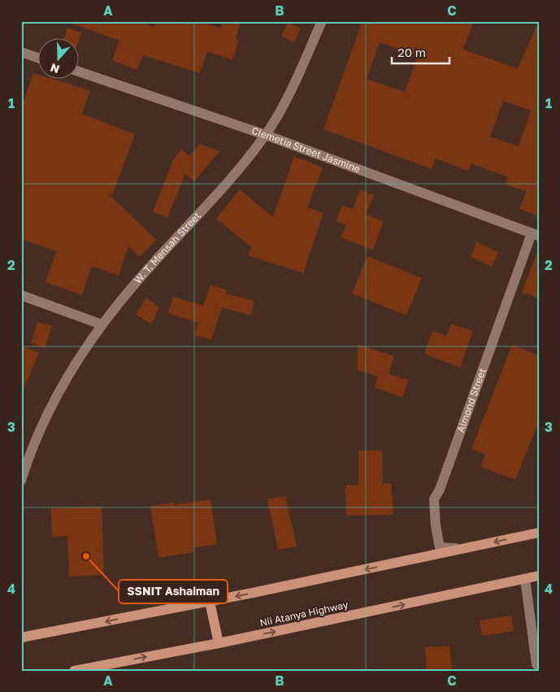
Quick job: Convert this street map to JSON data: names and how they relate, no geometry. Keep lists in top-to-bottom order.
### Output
{
  "streets": {
    "main road": ["Nii Atanya Highway"],
    "street": ["Clemetia Street Jasmine", "W. T. Mensah Street", "Almond Street"]
  },
  "crossings": [
    ["Clemetia Street Jasmine", "W. T. Mensah Street"],
    ["Clemetia Street Jasmine", "Almond Street"]
  ],
  "places": ["SSNIT Ashaiman"],
  "scale_bar": "20 m",
  "north": "bottom",
  "grid": {
    "columns": ["A", "B", "C"],
    "rows": [
      "1",
      "2",
      "3",
      "4"
    ]
  }
}
